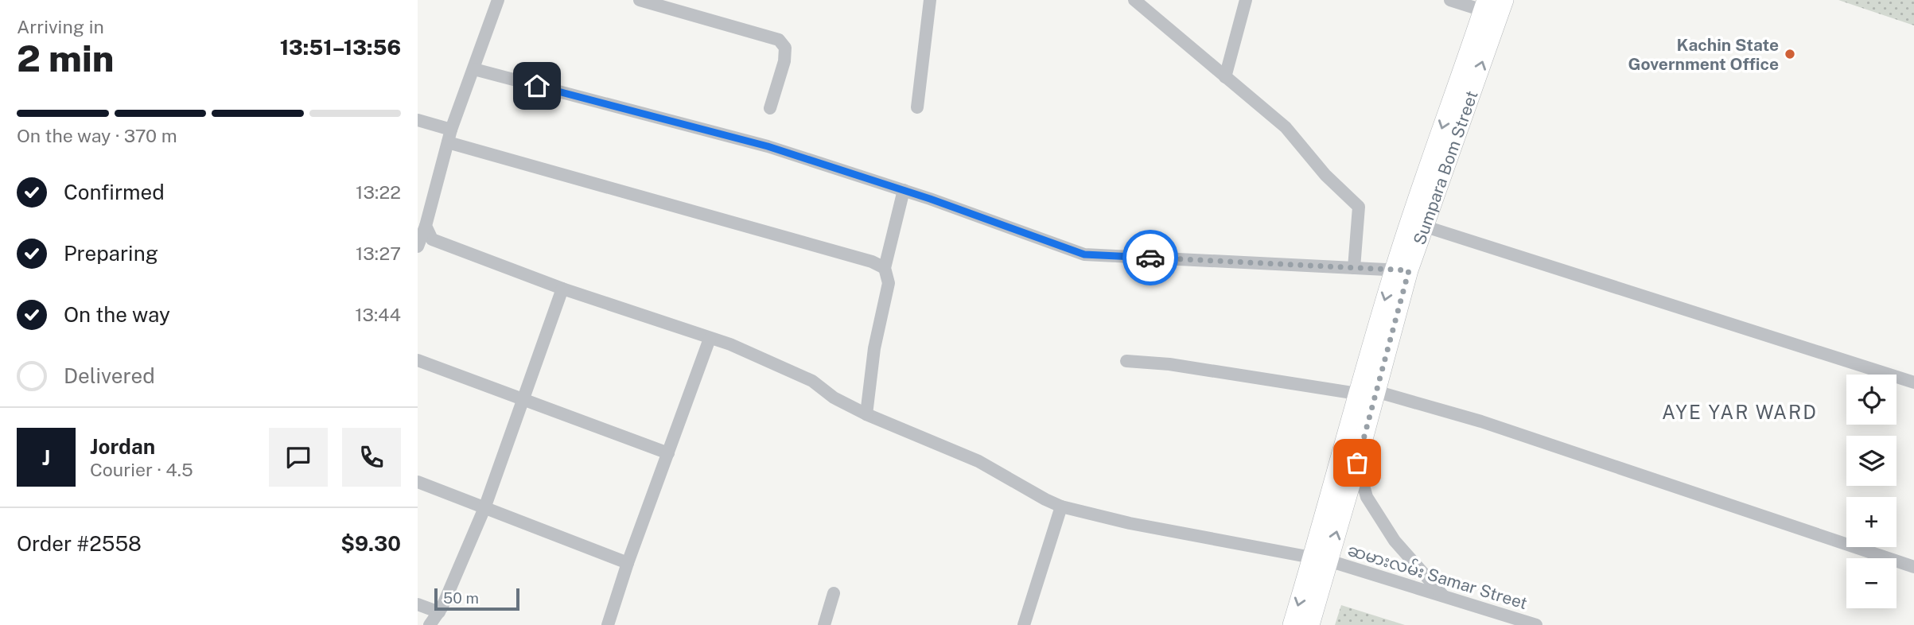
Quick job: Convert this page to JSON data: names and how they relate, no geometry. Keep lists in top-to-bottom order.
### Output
{
  "streets": {
    "highway": ["Sumpara Bom Street"],
    "street": ["ဆမားလမ်း Samar Street"]
  },
  "crossings": [
    ["Sumpara Bom Street", "ဆမားလမ်း Samar Street"]
  ],
  "districts": ["AYE YAR WARD"],
  "places": ["Kachin State Government Office"],
  "scale_bar": "50 m",
  "page": {
    "heading": ["2 min", "Arriving in", "13:51–13:56"],
    "panel": [
      "Jordan",
      "Courier · 4.5",
      "Order #2558",
      "$9.30"
    ],
    "bar": "On the way · 370 m",
    "list": [
      ["Confirmed", "13:22"],
      ["Preparing", "13:27"],
      ["On the way", "13:44"],
      "Delivered"
    ],
    "map_buttons": ["+", "−"],
    "round": "J",
    "scale": "50 m"
  }
}
